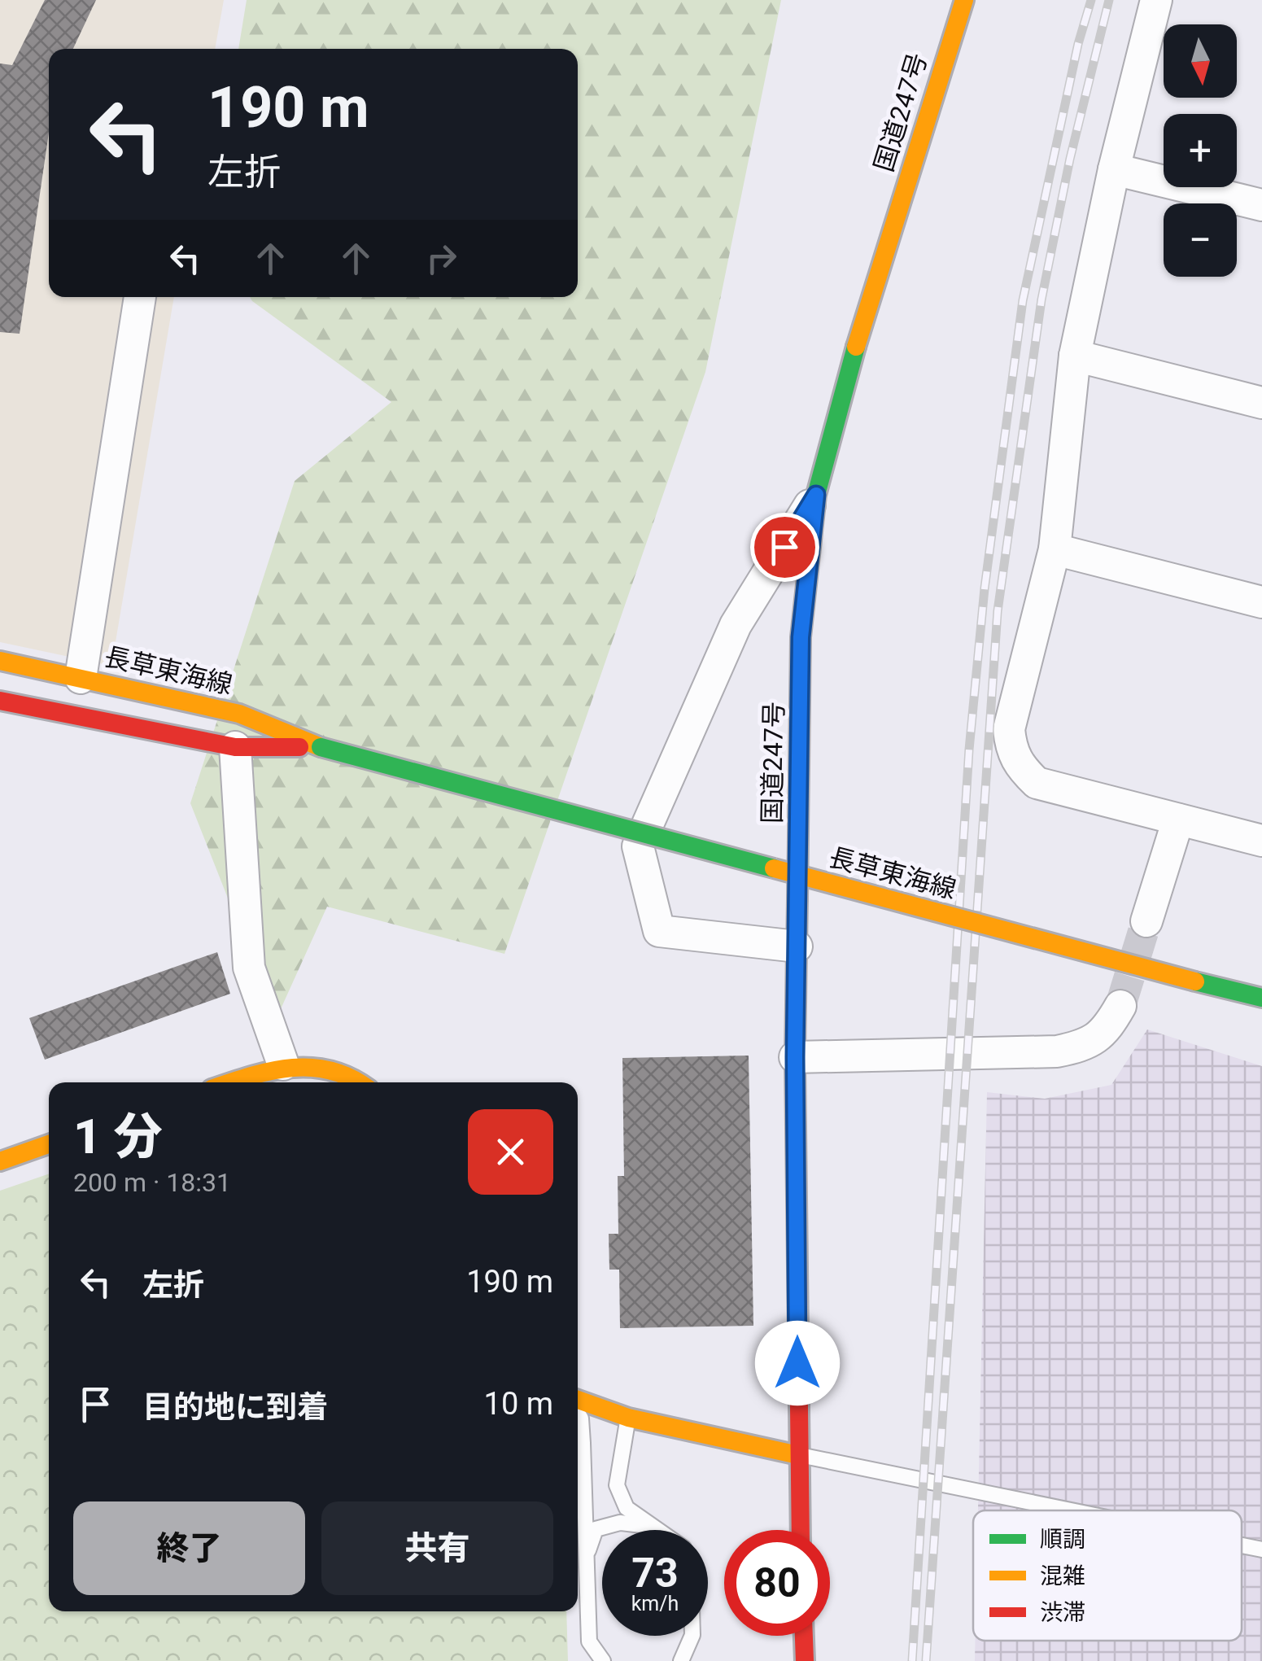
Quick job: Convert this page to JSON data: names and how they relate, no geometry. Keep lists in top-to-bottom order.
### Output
{
  "streets": {
    "main road": ["国道247号", "長草東海線"]
  },
  "legend": ["順調", "混雑", "渋滞"],
  "north": "bottom",
  "page": {
    "map_buttons": ["+", "−"],
    "turn": ["190 m", "左折"],
    "heading": ["1 分", "200 m · 18:31"],
    "list": [
      {
        "name": "左折",
        "value": "190 m"
      },
      {
        "name": "目的地に到着",
        "value": "10 m"
      }
    ],
    "buttons": ["終了", "共有"],
    "speed": "73 km/h",
    "limit": "80"
  }
}
